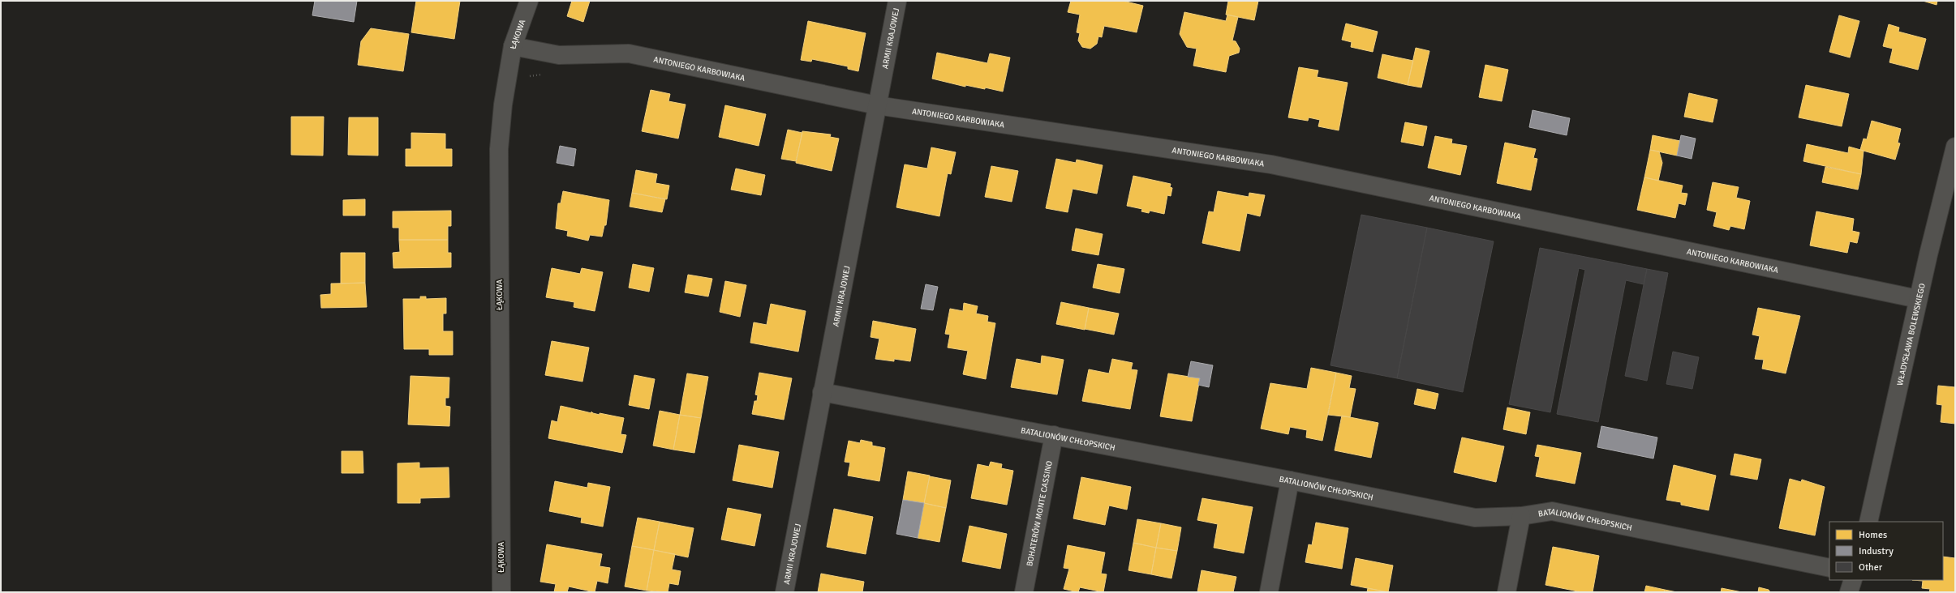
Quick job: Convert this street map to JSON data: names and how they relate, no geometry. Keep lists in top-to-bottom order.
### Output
{
  "streets": {
    "street": [
      "ŁĄKOWA",
      "ARMII KRAJOWEJ",
      "ANTONIEGO KARBOWIAKA",
      "WŁADYSŁAWA BOLEWSKIEGO",
      "BATALIONÓW CHŁOPSKICH",
      "BOHATERÓW MONTE CASSINO"
    ]
  },
  "crossings": [
    ["ŁĄKOWA", "ANTONIEGO KARBOWIAKA"],
    ["ARMII KRAJOWEJ", "ANTONIEGO KARBOWIAKA"],
    ["ARMII KRAJOWEJ", "BATALIONÓW CHŁOPSKICH"],
    ["ANTONIEGO KARBOWIAKA", "WŁADYSŁAWA BOLEWSKIEGO"],
    ["BATALIONÓW CHŁOPSKICH", "BOHATERÓW MONTE CASSINO"]
  ],
  "legend": ["Homes", "Industry", "Other"]
}
